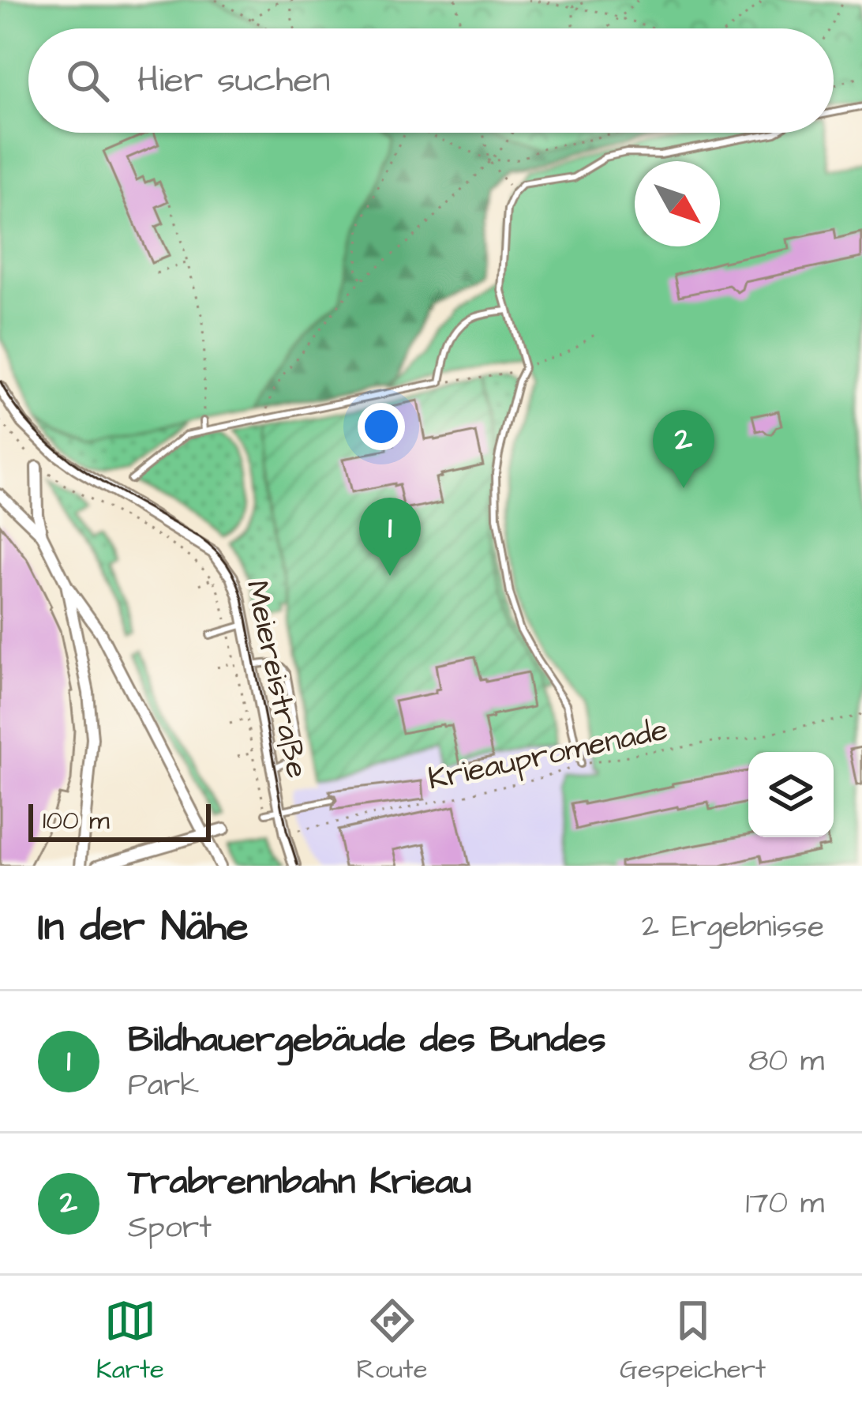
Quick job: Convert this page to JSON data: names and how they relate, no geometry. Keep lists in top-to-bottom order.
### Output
{
  "streets": {
    "street": ["Meiereistraße"],
    "path": ["Krieaupromenade"]
  },
  "scale_bar": "100 m",
  "north": "bottom right",
  "page": {
    "search": "Hier suchen",
    "pins": ["2", "1"],
    "scale": "100 m",
    "heading": ["In der Nähe", "2 Ergebnisse"],
    "list": [
      {
        "mark": "1",
        "name": "Bildhauergebäude des Bundes",
        "note": "Park",
        "value": "80 m"
      },
      {
        "mark": "2",
        "name": "Trabrennbahn Krieau",
        "note": "Sport",
        "value": "170 m"
      }
    ],
    "nav": ["Karte", "Route", "Gespeichert"]
  }
}
